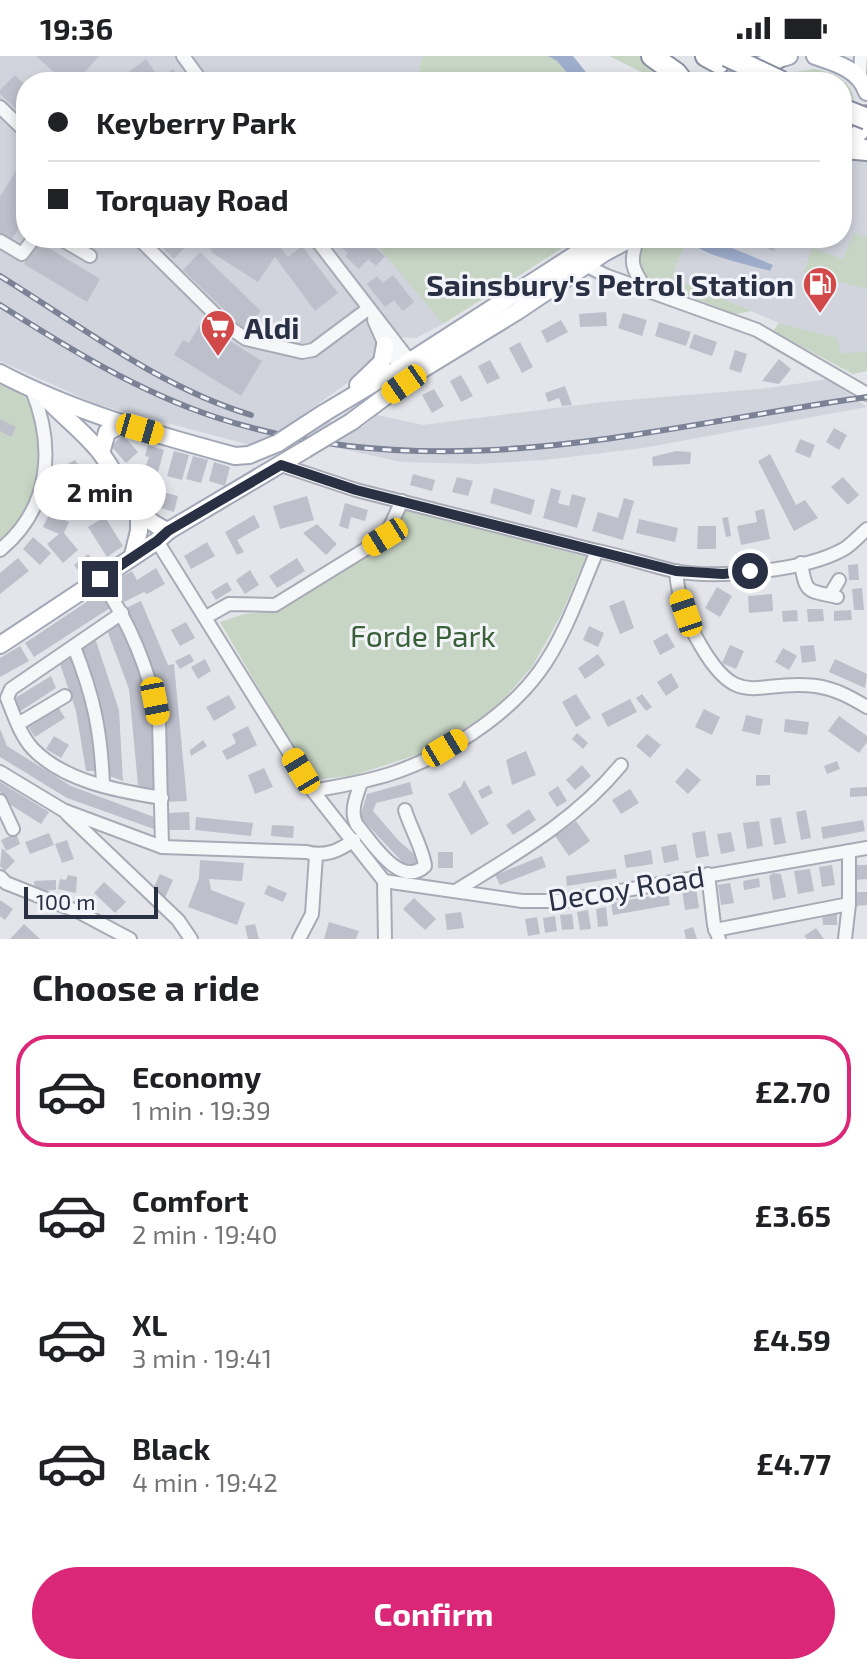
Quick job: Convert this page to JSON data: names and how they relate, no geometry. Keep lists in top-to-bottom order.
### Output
{
  "streets": {
    "street": ["Decoy Road"]
  },
  "parks": ["Forde Park"],
  "places": {
    "fuel station": ["Sainsbury's Petrol Station"],
    "supermarket": ["Aldi"]
  },
  "scale_bar": "100 m",
  "page": {
    "status": "19:36",
    "banner": ["Keyberry Park", "Torquay Road"],
    "bubble": "2 min",
    "scale": "100 m",
    "heading": "Choose a ride",
    "list": [
      {
        "name": "Economy",
        "note": "1 min · 19:39",
        "value": "£2.70"
      },
      {
        "name": "Comfort",
        "note": "2 min · 19:40",
        "value": "£3.65"
      },
      {
        "name": "XL",
        "note": "3 min · 19:41",
        "value": "£4.59"
      },
      {
        "name": "Black",
        "note": "4 min · 19:42",
        "value": "£4.77"
      }
    ],
    "buttons": "Confirm"
  }
}
